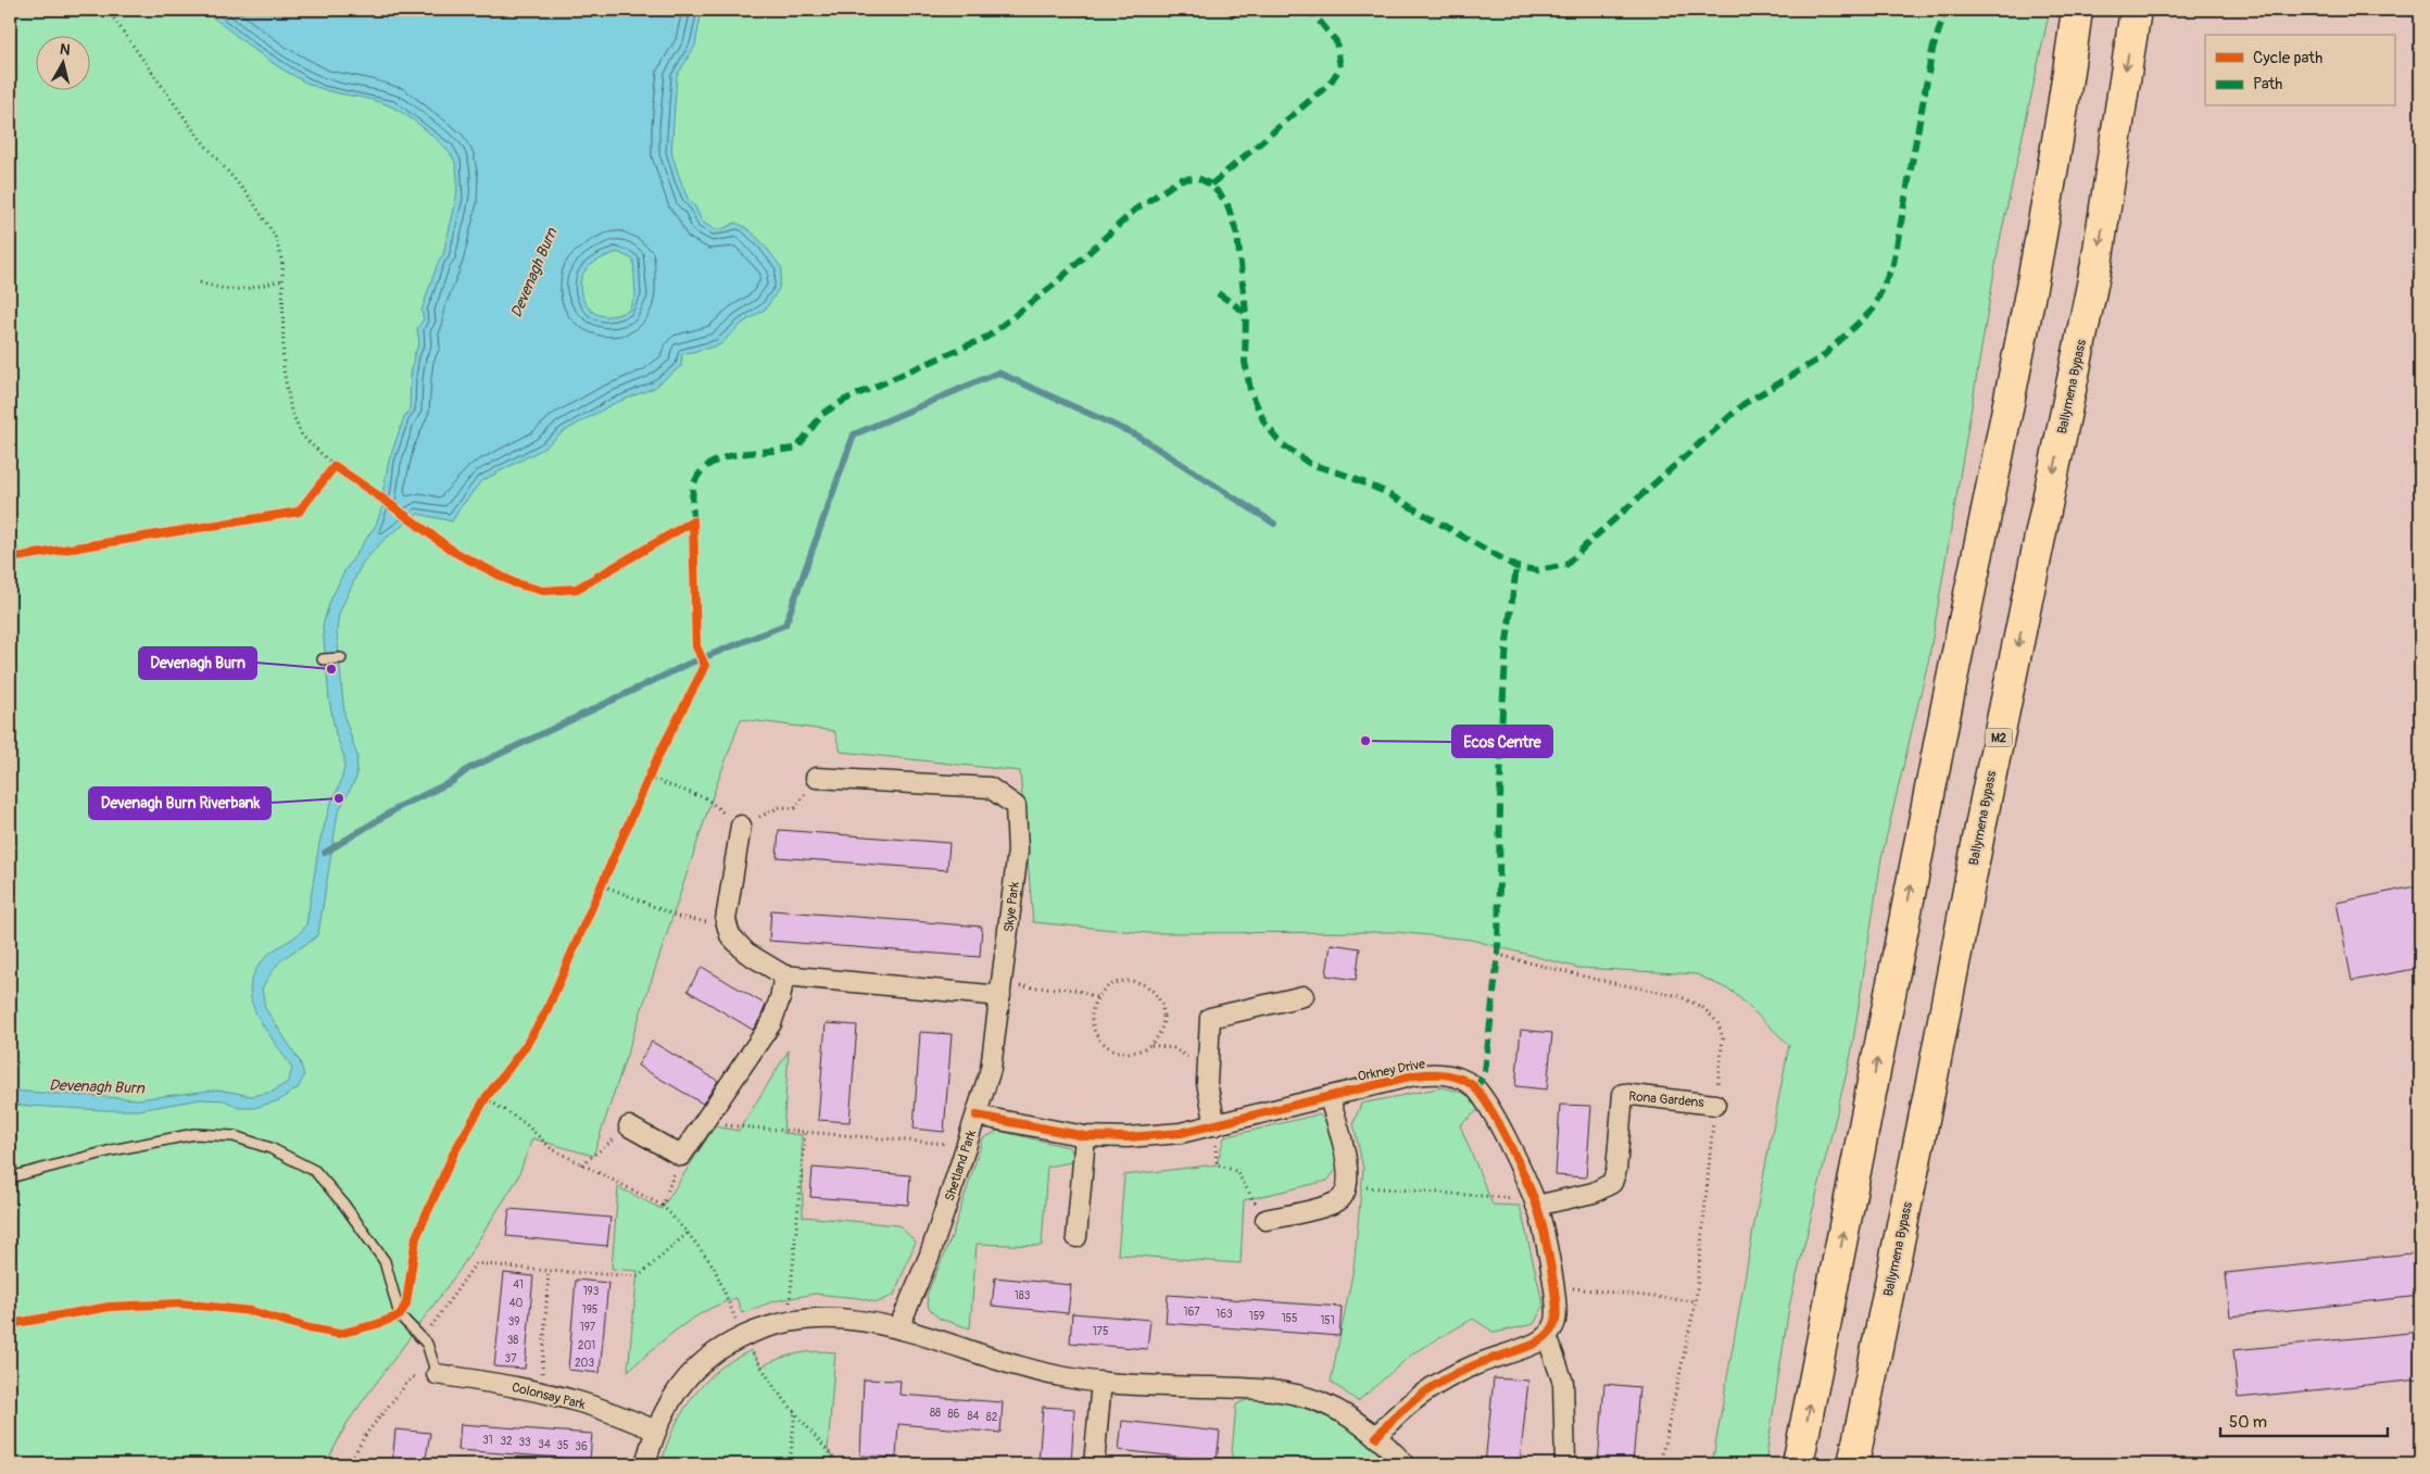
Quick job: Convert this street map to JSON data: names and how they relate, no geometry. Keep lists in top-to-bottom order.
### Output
{
  "streets": {
    "highway": ["Ballymena Bypass", "M2"],
    "street": [
      "Skye Park",
      "Orkney Drive",
      "Rona Gardens",
      "Shetland Park",
      "Colonsay Park"
    ]
  },
  "crossings": [
    ["Skye Park", "Shetland Park"],
    ["Orkney Drive", "Rona Gardens"],
    ["Orkney Drive", "Shetland Park"]
  ],
  "water": ["Devenagh Burn"],
  "places": ["Devenagh Burn", "Ecos Centre", "Devenagh Burn Riverbank"],
  "house_numbers": [
    "41",
    "193",
    "183",
    "40",
    "195",
    "167",
    "163",
    "159",
    "155",
    "151",
    "39",
    "197",
    "175",
    "38",
    "201",
    "37",
    "203",
    "88",
    "86",
    "84",
    "82",
    "31",
    "32",
    "33",
    "34",
    "35",
    "36"
  ],
  "legend": ["Cycle path", "Path"],
  "scale_bar": "50 m",
  "north": "top"
}
